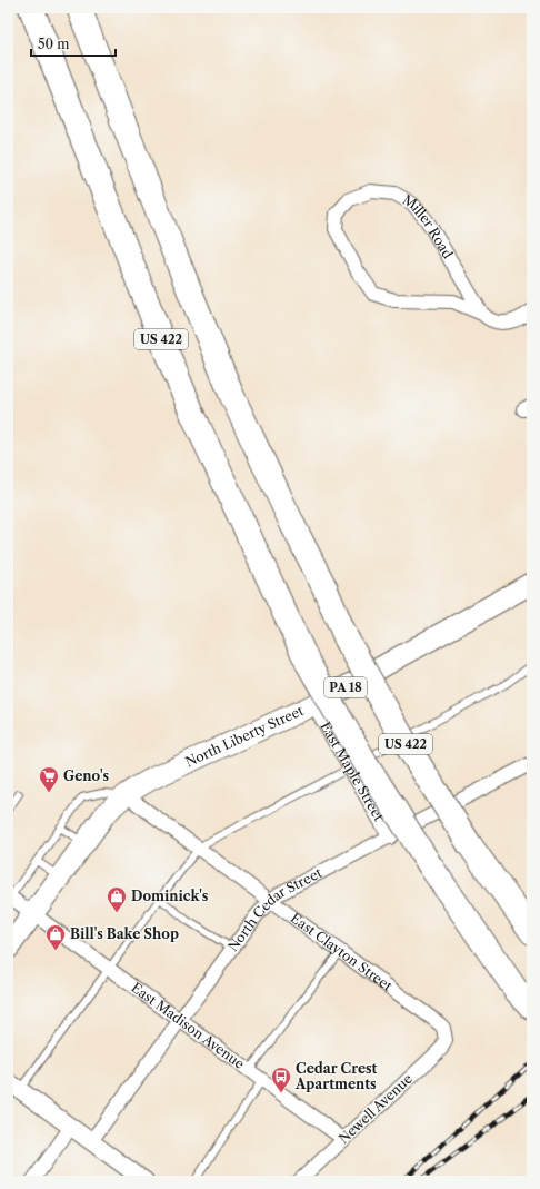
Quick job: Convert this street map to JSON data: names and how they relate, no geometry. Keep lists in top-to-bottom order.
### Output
{
  "streets": {
    "highway": ["US 422"],
    "main road": ["PA 18", "North Liberty Street"],
    "street": [
      "Miller Road",
      "East Maple Street",
      "North Cedar Street",
      "East Clayton Street",
      "East Madison Avenue",
      "Newell Avenue"
    ]
  },
  "crossings": [
    ["North Liberty Street", "East Maple Street"],
    ["North Liberty Street", "East Clayton Street"],
    ["North Liberty Street", "East Madison Avenue"],
    ["East Maple Street", "North Cedar Street"],
    ["North Cedar Street", "East Clayton Street"],
    ["North Cedar Street", "East Madison Avenue"],
    ["East Clayton Street", "Newell Avenue"],
    ["East Madison Avenue", "Newell Avenue"]
  ],
  "places": {
    "supermarket": ["Geno's"],
    "shop": ["Dominick's", "Bill's Bake Shop"],
    "bus stop": ["Cedar Crest Apartments"]
  },
  "scale_bar": "50 m"
}
